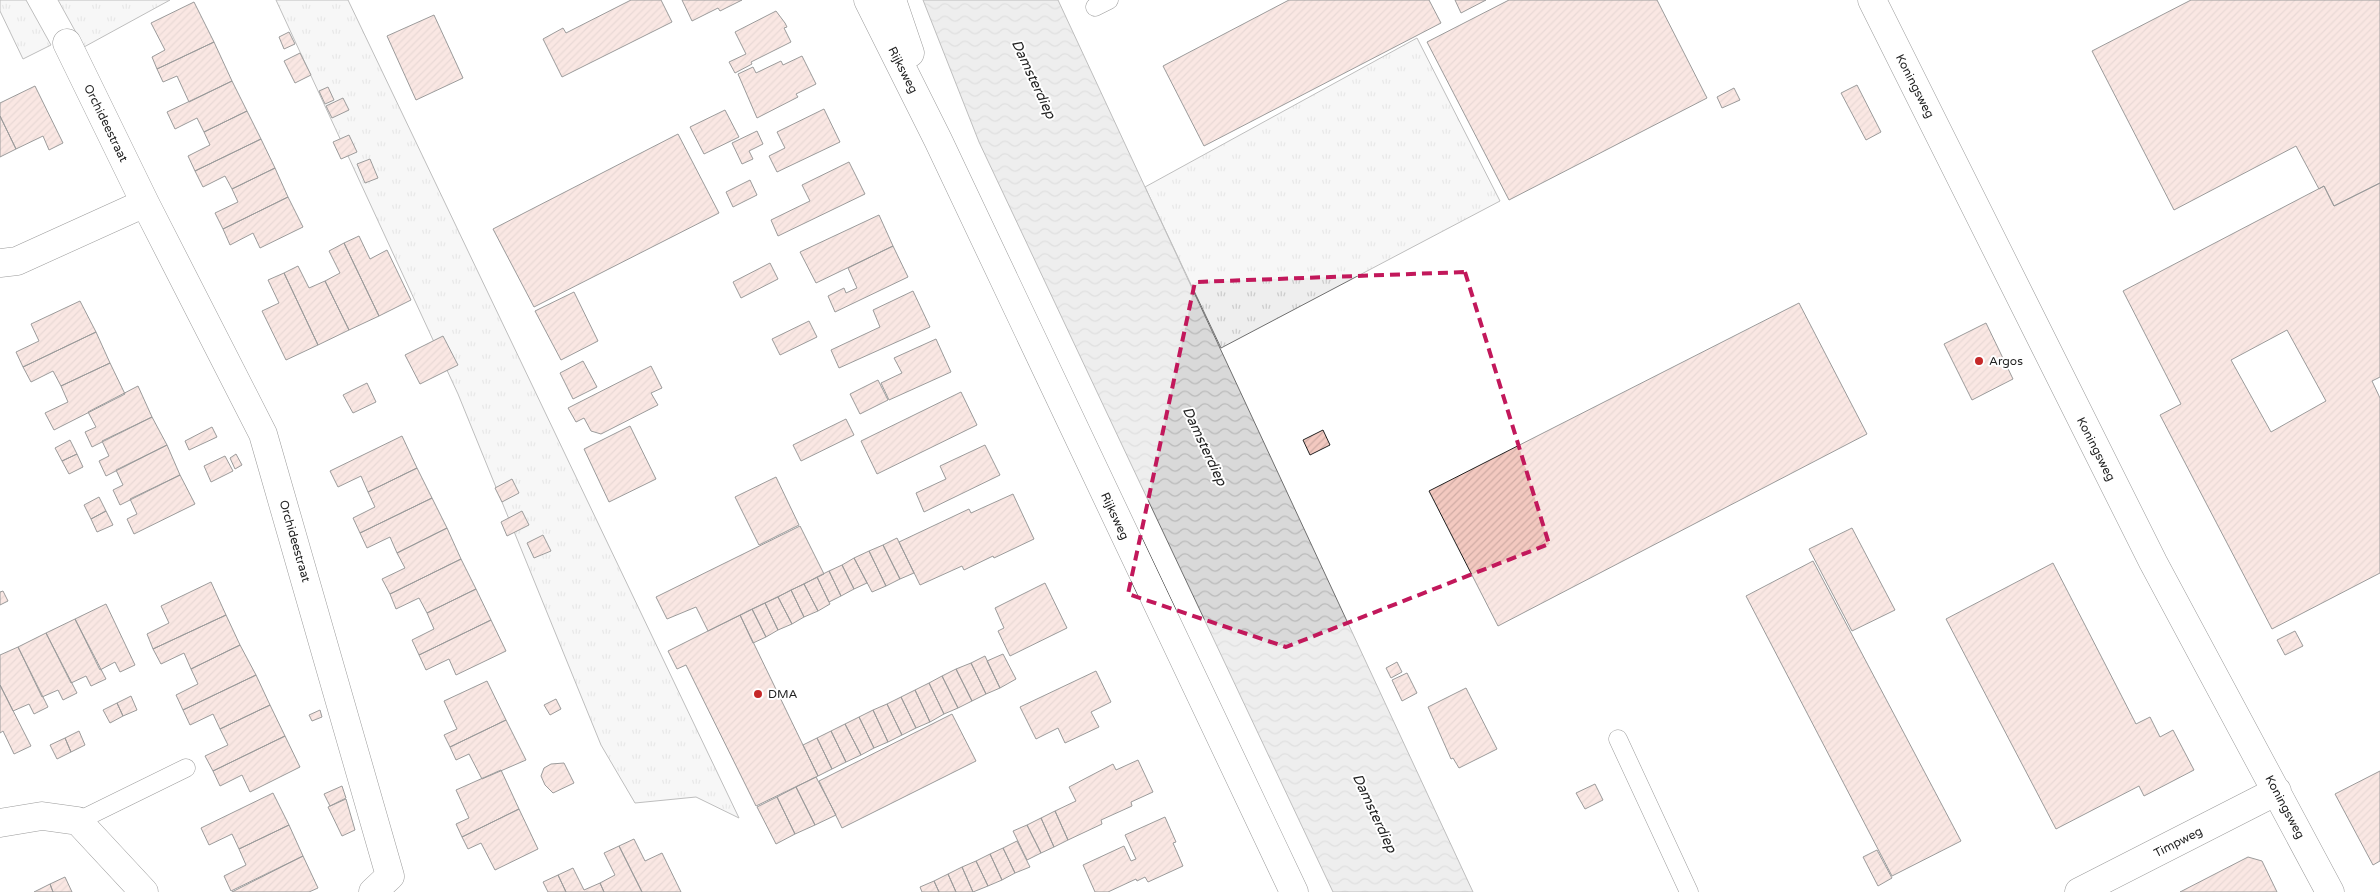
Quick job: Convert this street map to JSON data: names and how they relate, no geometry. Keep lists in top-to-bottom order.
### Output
{
  "streets": {
    "street": [
      "Rijksweg",
      "Koningsweg",
      "Orchideestraat",
      "Timpweg"
    ]
  },
  "crossings": [
    ["Koningsweg", "Timpweg"]
  ],
  "water": ["Damsterdiep"],
  "places": ["Argos", "DMA"]
}
